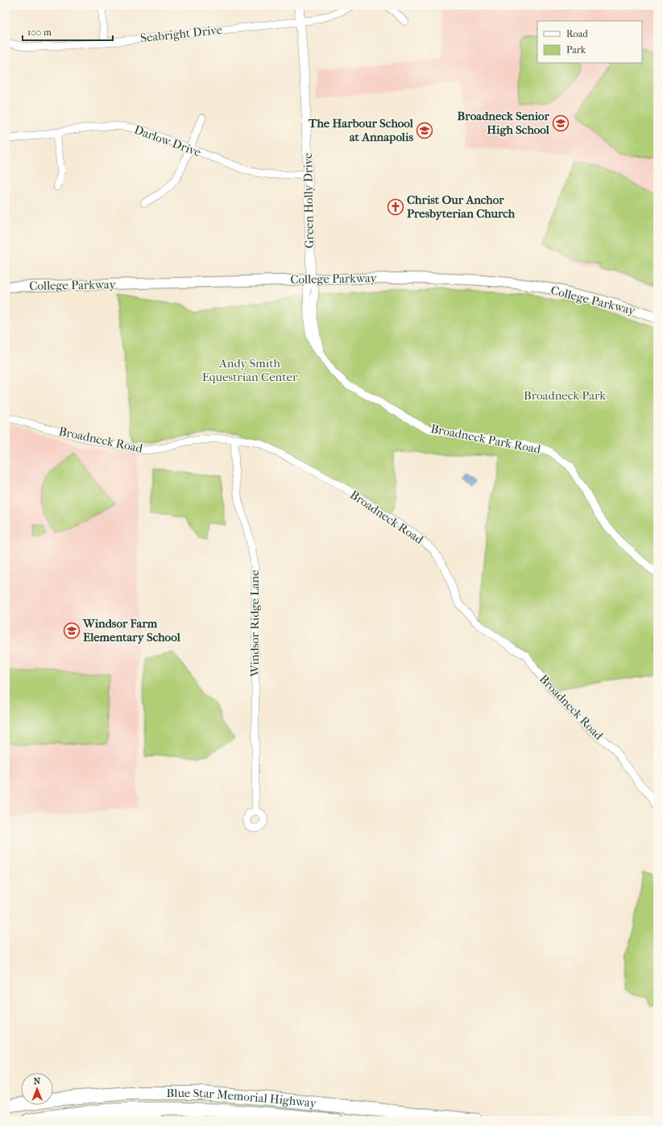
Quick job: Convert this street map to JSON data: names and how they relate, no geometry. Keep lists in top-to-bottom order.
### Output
{
  "streets": {
    "highway": ["Blue Star Memorial Highway"],
    "main road": ["College Parkway"],
    "street": [
      "Seabright Drive",
      "Darlow Drive",
      "Green Holly Drive",
      "Broadneck Park Road",
      "Broadneck Road",
      "Windsor Ridge Lane"
    ]
  },
  "crossings": [
    ["Seabright Drive", "Green Holly Drive"],
    ["Darlow Drive", "Green Holly Drive"],
    ["Green Holly Drive", "College Parkway"],
    ["Green Holly Drive", "Broadneck Park Road"],
    ["College Parkway", "Broadneck Park Road"],
    ["Broadneck Road", "Windsor Ridge Lane"]
  ],
  "parks": ["Andy Smith Equestrian Center", "Broadneck Park"],
  "places": {
    "school or university": ["Broadneck Senior High School", "The Harbour School at Annapolis", "Windsor Farm Elementary School"],
    "church": ["Christ Our Anchor Presbyterian Church"]
  },
  "legend": ["Road", "Park"],
  "scale_bar": "100 m",
  "north": "top"
}
